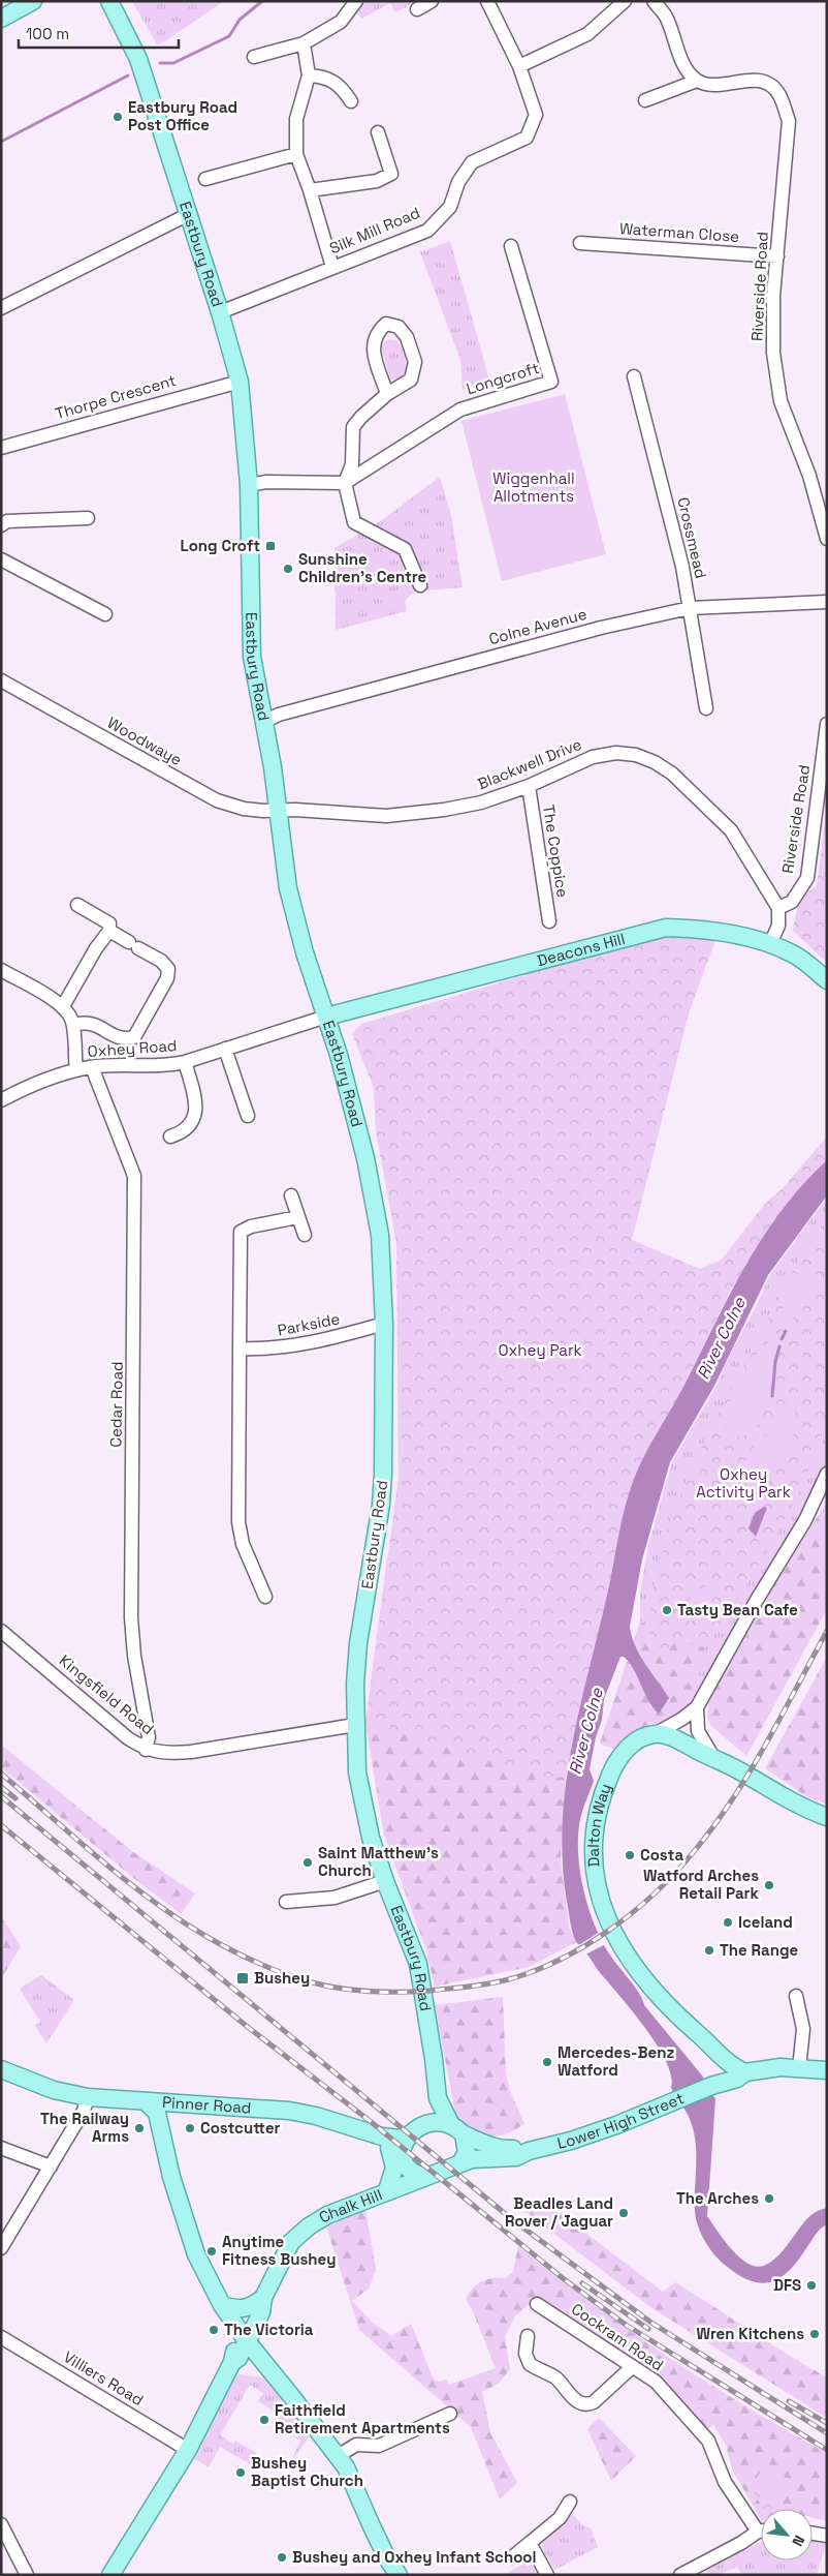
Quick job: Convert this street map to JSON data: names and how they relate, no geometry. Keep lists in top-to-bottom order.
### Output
{
  "streets": {
    "main road": [
      "Eastbury Road",
      "Deacons Hill",
      "Dalton Way",
      "Pinner Road",
      "Lower High Street",
      "Chalk Hill"
    ],
    "street": [
      "Silk Mill Road",
      "Waterman Close",
      "Riverside Road",
      "Longcroft",
      "Thorpe Crescent",
      "Crossmead",
      "Colne Avenue",
      "Woodwaye",
      "Blackwell Drive",
      "The Coppice",
      "Oxhey Road",
      "Parkside",
      "Cedar Road",
      "Kingsfield Road",
      "Cockram Road",
      "Villiers Road"
    ]
  },
  "crossings": [
    ["Silk Mill Road", "Eastbury Road"],
    ["Waterman Close", "Riverside Road"],
    ["Eastbury Road", "Thorpe Crescent"],
    ["Eastbury Road", "Colne Avenue"],
    ["Eastbury Road", "Woodwaye"],
    ["Eastbury Road", "Blackwell Drive"],
    ["Eastbury Road", "Deacons Hill"],
    ["Eastbury Road", "Oxhey Road"],
    ["Eastbury Road", "Parkside"],
    ["Eastbury Road", "Kingsfield Road"],
    ["Eastbury Road", "Pinner Road"],
    ["Eastbury Road", "Lower High Street"],
    ["Eastbury Road", "Chalk Hill"],
    ["Riverside Road", "Blackwell Drive"],
    ["Crossmead", "Colne Avenue"],
    ["Woodwaye", "Blackwell Drive"],
    ["Blackwell Drive", "The Coppice"],
    ["Deacons Hill", "Oxhey Road"],
    ["Oxhey Road", "Cedar Road"],
    ["Cedar Road", "Kingsfield Road"],
    ["Dalton Way", "Lower High Street"],
    ["Pinner Road", "Lower High Street"],
    ["Pinner Road", "Chalk Hill"],
    ["Lower High Street", "Chalk Hill"],
    ["Chalk Hill", "Villiers Road"]
  ],
  "water": ["River Colne"],
  "parks": ["Wiggenhall Allotments", "Oxhey Park", "Oxhey Activity Park"],
  "places": {
    "other": [
      "Eastbury Road Post Office",
      "Sunshine Children's Centre",
      "Tasty Bean Cafe",
      "Costa",
      "Saint Matthew's Church",
      "Watford Arches Retail Park",
      "Iceland",
      "The Range",
      "Mercedes-Benz Watford",
      "The Railway Arms",
      "Costcutter",
      "The Arches",
      "Beadles Land Rover / Jaguar",
      "Anytime Fitness Bushey",
      "DFS",
      "The Victoria",
      "Wren Kitchens",
      "Faithfield Retirement Apartments",
      "Bushey Baptist Church",
      "Bushey and Oxhey Infant School"
    ],
    "transit": ["Long Croft", "Bushey"]
  },
  "scale_bar": "100 m",
  "north": "bottom right"
}
